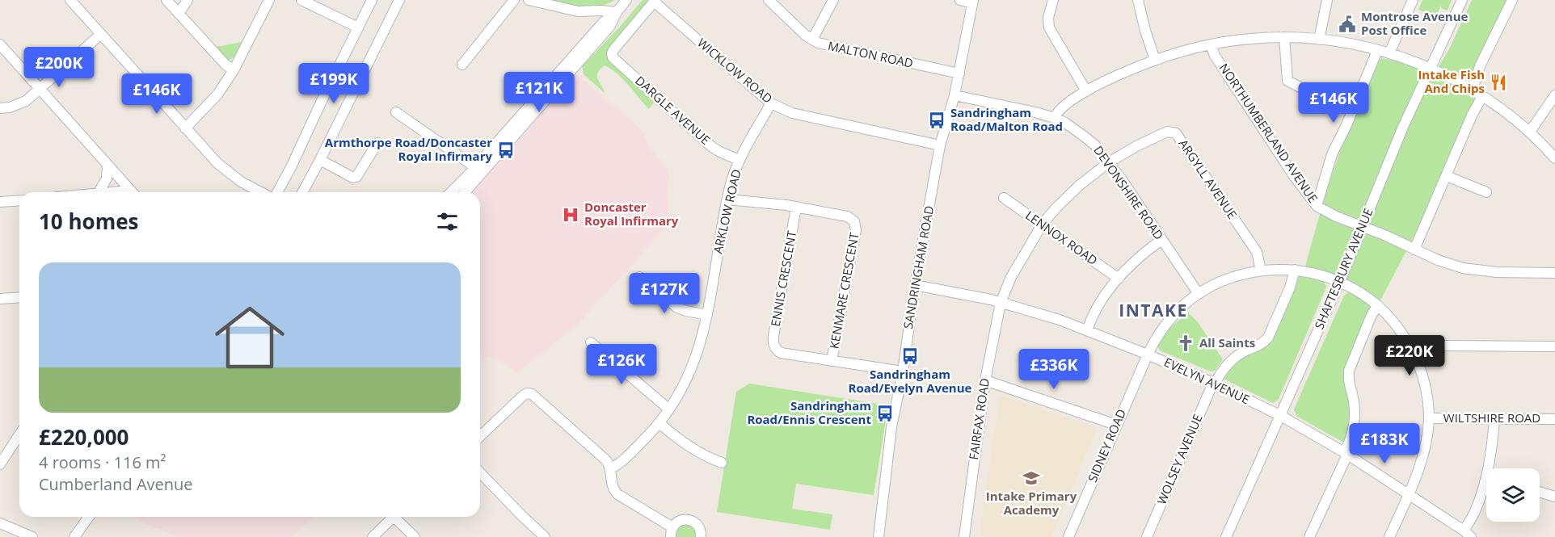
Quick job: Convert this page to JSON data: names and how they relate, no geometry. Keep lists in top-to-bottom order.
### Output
{
  "streets": {
    "street": [
      "MALTON ROAD",
      "WICKLOW ROAD",
      "DARGLE AVENUE",
      "NORTHUMBERLAND AVENUE",
      "ARGYLL AVENUE",
      "DEVONSHIRE ROAD",
      "ARKLOW ROAD",
      "LENNOX ROAD",
      "SANDRINGHAM ROAD",
      "SHAFTESBURY AVENUE",
      "ENNIS CRESCENT",
      "KENMARE CRESCENT",
      "EVELYN AVENUE",
      "WILTSHIRE ROAD",
      "FAIRFAX ROAD",
      "SIDNEY ROAD",
      "WOLSEY AVENUE"
    ]
  },
  "crossings": [
    ["MALTON ROAD", "SANDRINGHAM ROAD"],
    ["WICKLOW ROAD", "DARGLE AVENUE"],
    ["WICKLOW ROAD", "ARKLOW ROAD"],
    ["WICKLOW ROAD", "SANDRINGHAM ROAD"],
    ["DARGLE AVENUE", "ARKLOW ROAD"],
    ["NORTHUMBERLAND AVENUE", "SHAFTESBURY AVENUE"],
    ["ARGYLL AVENUE", "DEVONSHIRE ROAD"],
    ["ARGYLL AVENUE", "LENNOX ROAD"],
    ["ARGYLL AVENUE", "EVELYN AVENUE"],
    ["ARGYLL AVENUE", "FAIRFAX ROAD"],
    ["ARGYLL AVENUE", "SIDNEY ROAD"],
    ["DEVONSHIRE ROAD", "SANDRINGHAM ROAD"],
    ["DEVONSHIRE ROAD", "SIDNEY ROAD"],
    ["ARKLOW ROAD", "KENMARE CRESCENT"],
    ["SANDRINGHAM ROAD", "EVELYN AVENUE"],
    ["SHAFTESBURY AVENUE", "EVELYN AVENUE"],
    ["SHAFTESBURY AVENUE", "SIDNEY ROAD"],
    ["ENNIS CRESCENT", "KENMARE CRESCENT"],
    ["EVELYN AVENUE", "FAIRFAX ROAD"],
    ["EVELYN AVENUE", "SIDNEY ROAD"],
    ["EVELYN AVENUE", "WOLSEY AVENUE"],
    ["WILTSHIRE ROAD", "SIDNEY ROAD"],
    ["SIDNEY ROAD", "WOLSEY AVENUE"]
  ],
  "districts": ["INTAKE"],
  "places": {
    "public building": ["Montrose Avenue Post Office"],
    "restaurant": ["Intake Fish And Chips"],
    "bus stop": [
      "Sandringham Road/Malton Road",
      "Armthorpe Road/Doncaster Royal Infirmary",
      "Sandringham Road/Evelyn Avenue",
      "Sandringham Road/Ennis Crescent"
    ],
    "hospital": ["Doncaster Royal Infirmary"],
    "church": ["All Saints"],
    "school or university": ["Intake Primary Academy"]
  },
  "page": {
    "price": [
      "£200K",
      "£199K",
      "£121K",
      "£146K",
      "£146K",
      "£127K",
      "£220K",
      "£126K",
      "£336K",
      "£183K"
    ],
    "heading": "10 homes",
    "list": [
      {
        "name": "£220,000",
        "note": "4 rooms · 116 m² · Cumberland Avenue"
      }
    ]
  }
}
